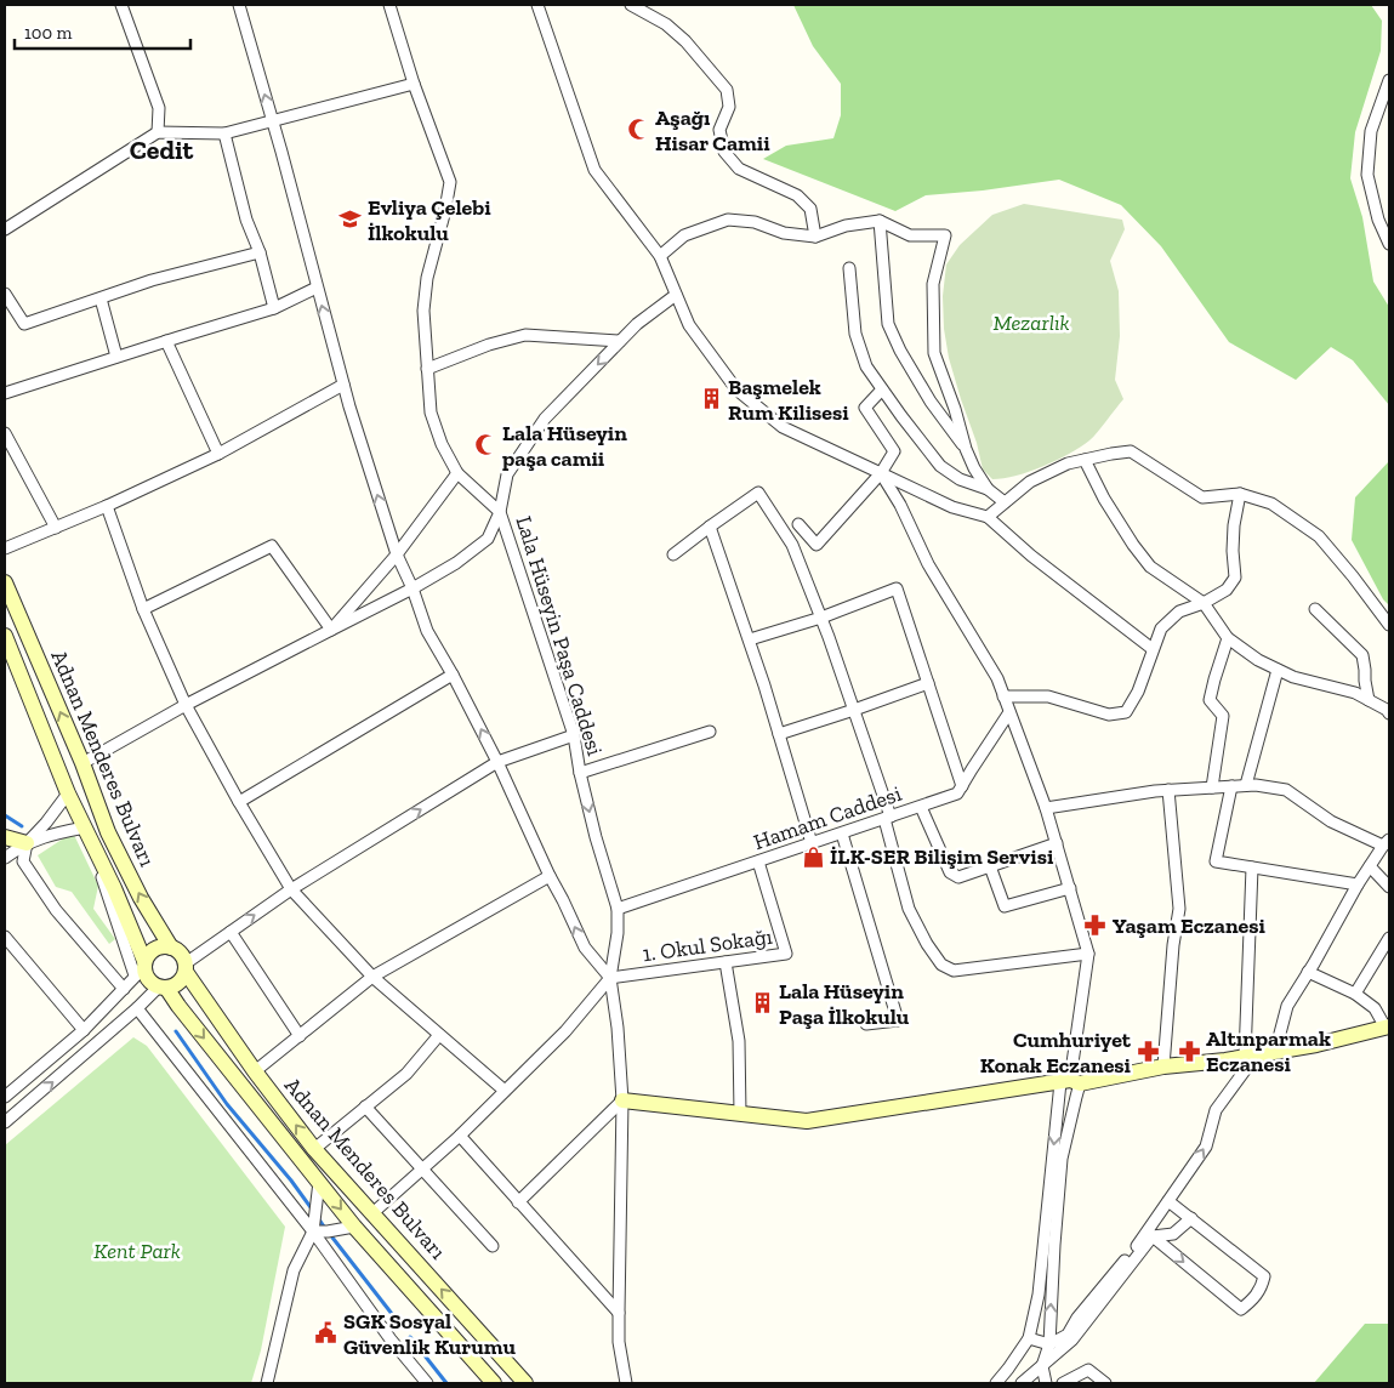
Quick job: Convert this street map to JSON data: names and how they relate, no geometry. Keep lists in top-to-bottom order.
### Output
{
  "streets": {
    "main road": ["Adnan Menderes Bulvarı"],
    "street": ["Lala Hüseyin Paşa Caddesi", "Hamam Caddesi", "1. Okul Sokağı"]
  },
  "crossings": [
    ["Lala Hüseyin Paşa Caddesi", "Hamam Caddesi"],
    ["Lala Hüseyin Paşa Caddesi", "1. Okul Sokağı"],
    ["Hamam Caddesi", "1. Okul Sokağı"]
  ],
  "one_way": ["Lala Hüseyin Paşa Caddesi"],
  "districts": ["Cedit"],
  "parks": ["Mezarlık", "Kent Park"],
  "places": {
    "mosque": ["Aşağı Hisar Camii", "Lala Hüseyin paşa camii"],
    "school or university": ["Evliya Çelebi İlkokulu"],
    "building": ["Başmelek Rum Kilisesi", "Lala Hüseyin Paşa İlkokulu"],
    "shop": ["İLK-SER Bilişim Servisi"],
    "pharmacy": ["Yaşam Eczanesi", "Altınparmak Eczanesi", "Cumhuriyet Konak Eczanesi"],
    "public building": ["SGK Sosyal Güvenlik Kurumu"]
  },
  "scale_bar": "100 m"
}
